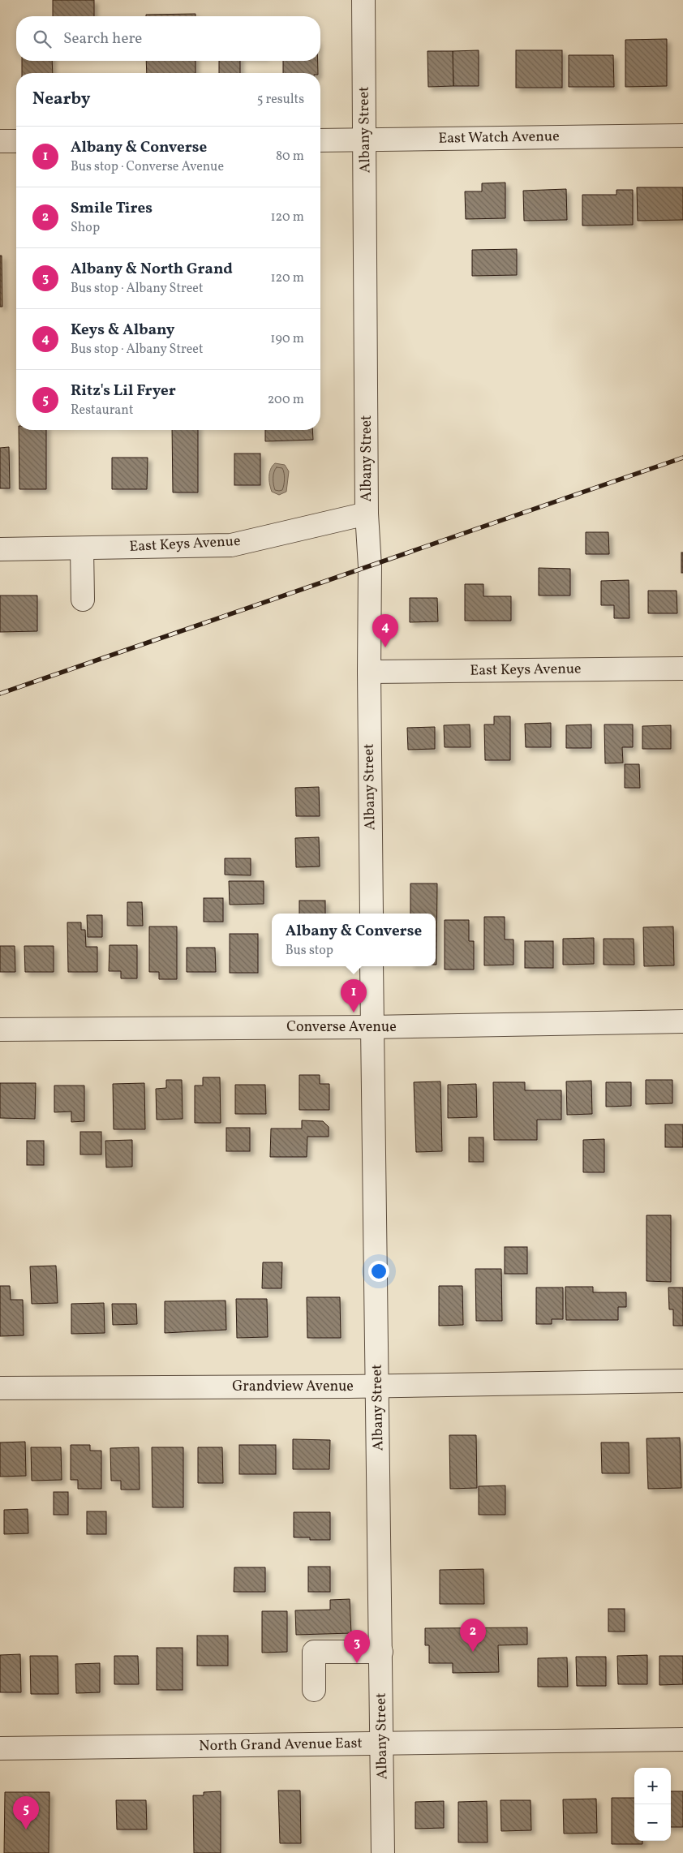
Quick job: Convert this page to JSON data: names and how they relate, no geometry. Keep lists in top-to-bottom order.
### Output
{
  "streets": {
    "street": [
      "Albany Street",
      "East Watch Avenue",
      "East Keys Avenue",
      "Converse Avenue",
      "Grandview Avenue",
      "North Grand Avenue East"
    ]
  },
  "crossings": [
    ["Albany Street", "East Watch Avenue"],
    ["Albany Street", "East Keys Avenue"],
    ["Albany Street", "Converse Avenue"],
    ["Albany Street", "Grandview Avenue"],
    ["Albany Street", "North Grand Avenue East"]
  ],
  "page": {
    "search": "Search here",
    "heading": ["Nearby", "5 results"],
    "list": [
      {
        "mark": "1",
        "name": "Albany & Converse",
        "note": "Bus stop · Converse Avenue",
        "value": "80 m"
      },
      {
        "mark": "2",
        "name": "Smile Tires",
        "note": "Shop",
        "value": "120 m"
      },
      {
        "mark": "3",
        "name": "Albany & North Grand",
        "note": "Bus stop · Albany Street",
        "value": "120 m"
      },
      {
        "mark": "4",
        "name": "Keys & Albany",
        "note": "Bus stop · Albany Street",
        "value": "190 m"
      },
      {
        "mark": "5",
        "name": "Ritz's Lil Fryer",
        "note": "Restaurant",
        "value": "200 m"
      }
    ],
    "pins": [
      "4",
      "1",
      "2",
      "3",
      "5"
    ],
    "popup": ["Albany & Converse", "Bus stop"],
    "map_buttons": ["+", "−"]
  }
}
